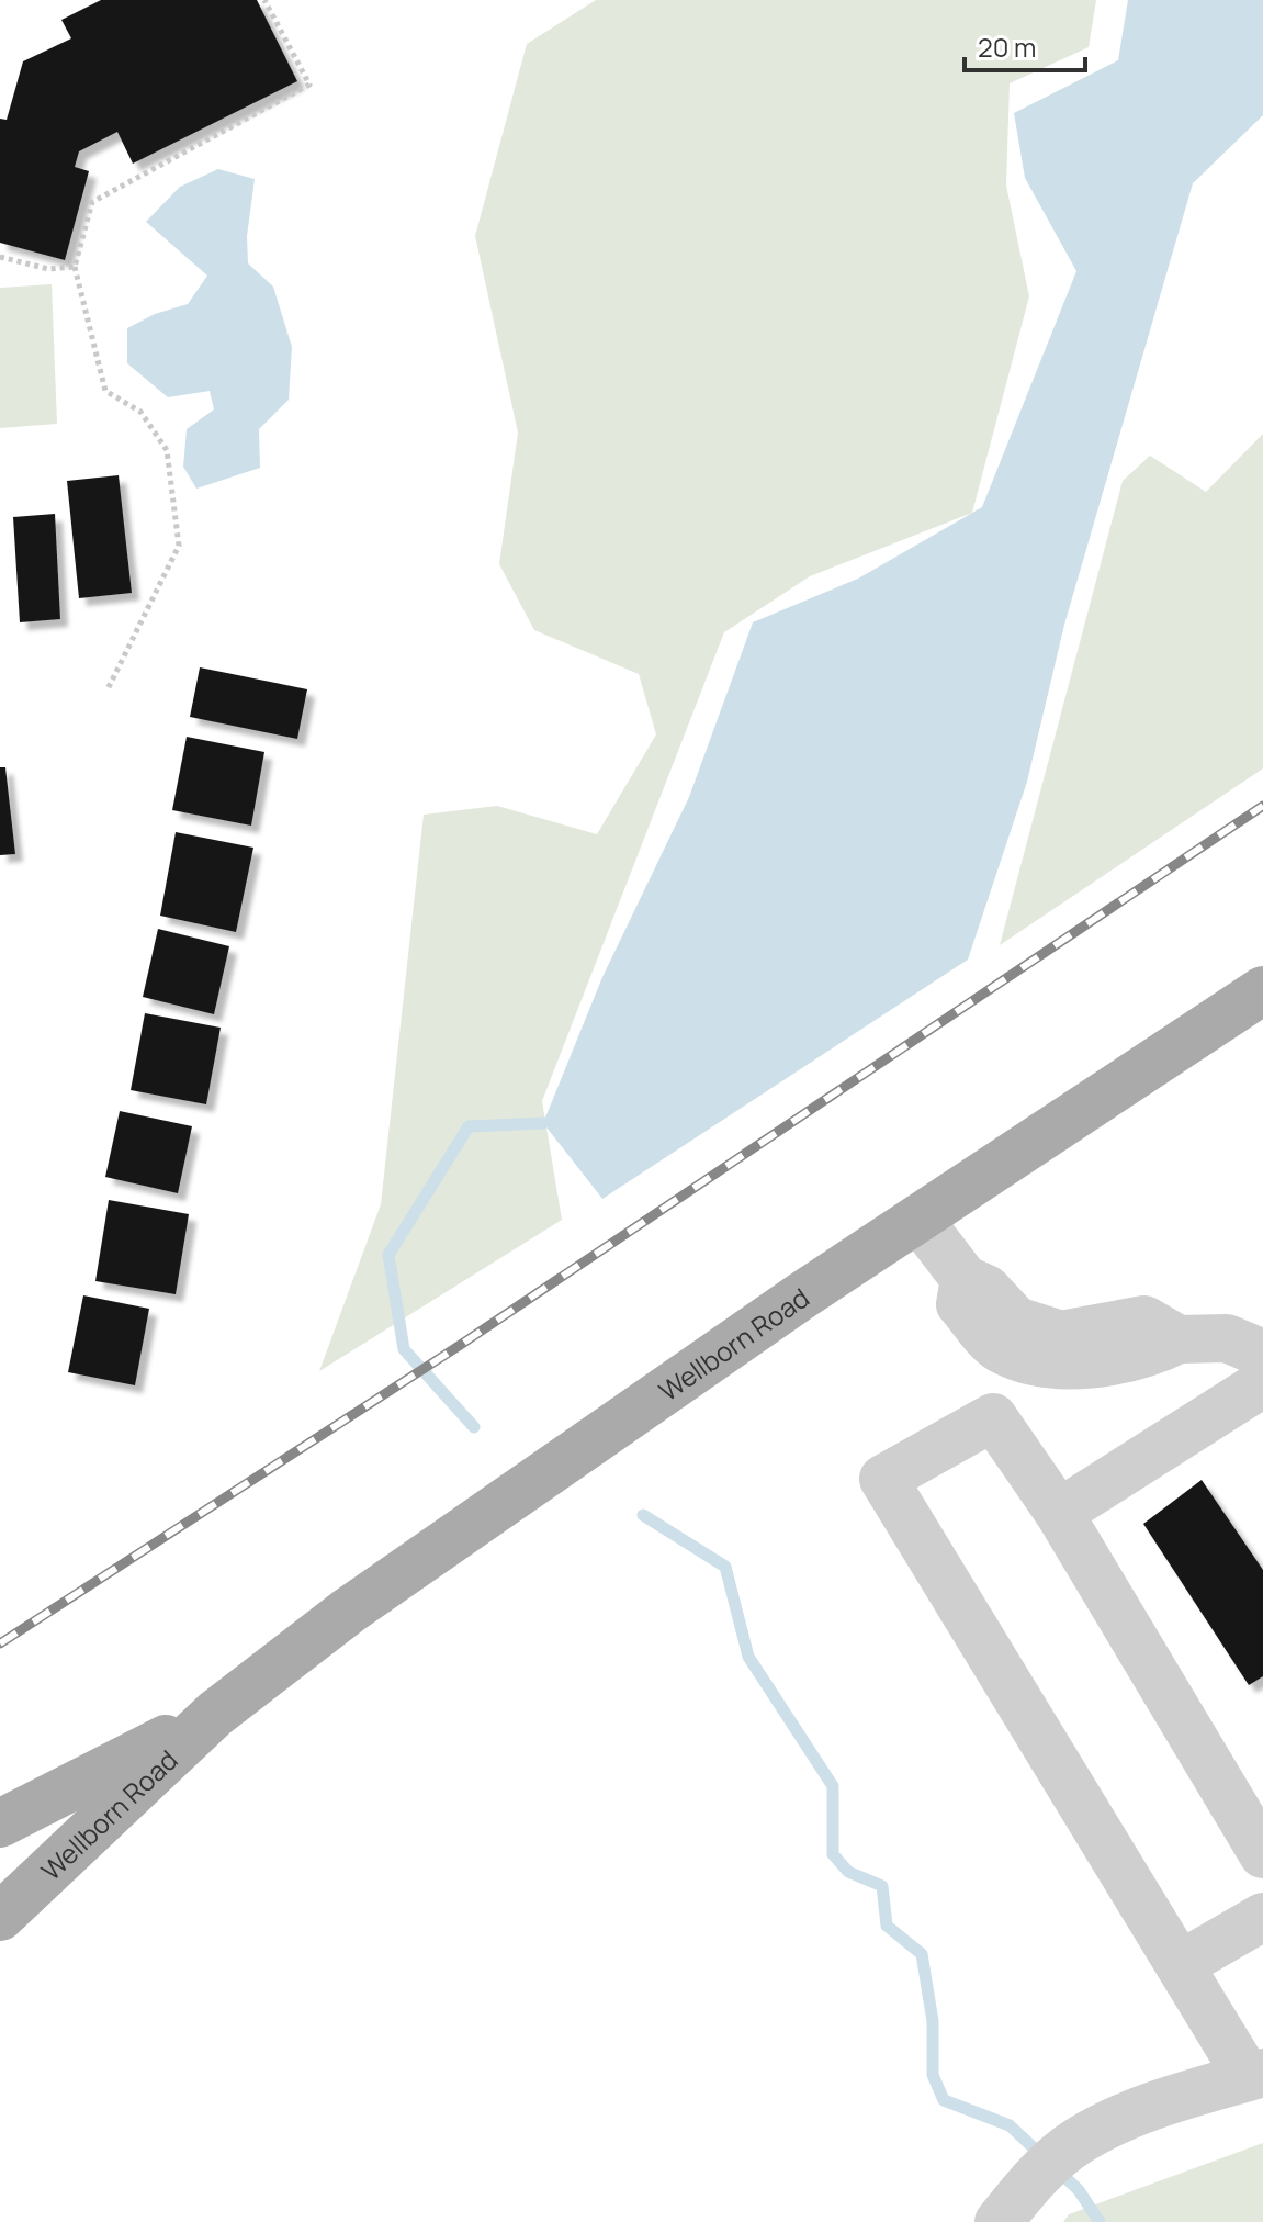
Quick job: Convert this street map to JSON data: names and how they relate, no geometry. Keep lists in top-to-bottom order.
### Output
{
  "streets": {
    "main road": ["Wellborn Road"]
  },
  "scale_bar": "20 m"
}
